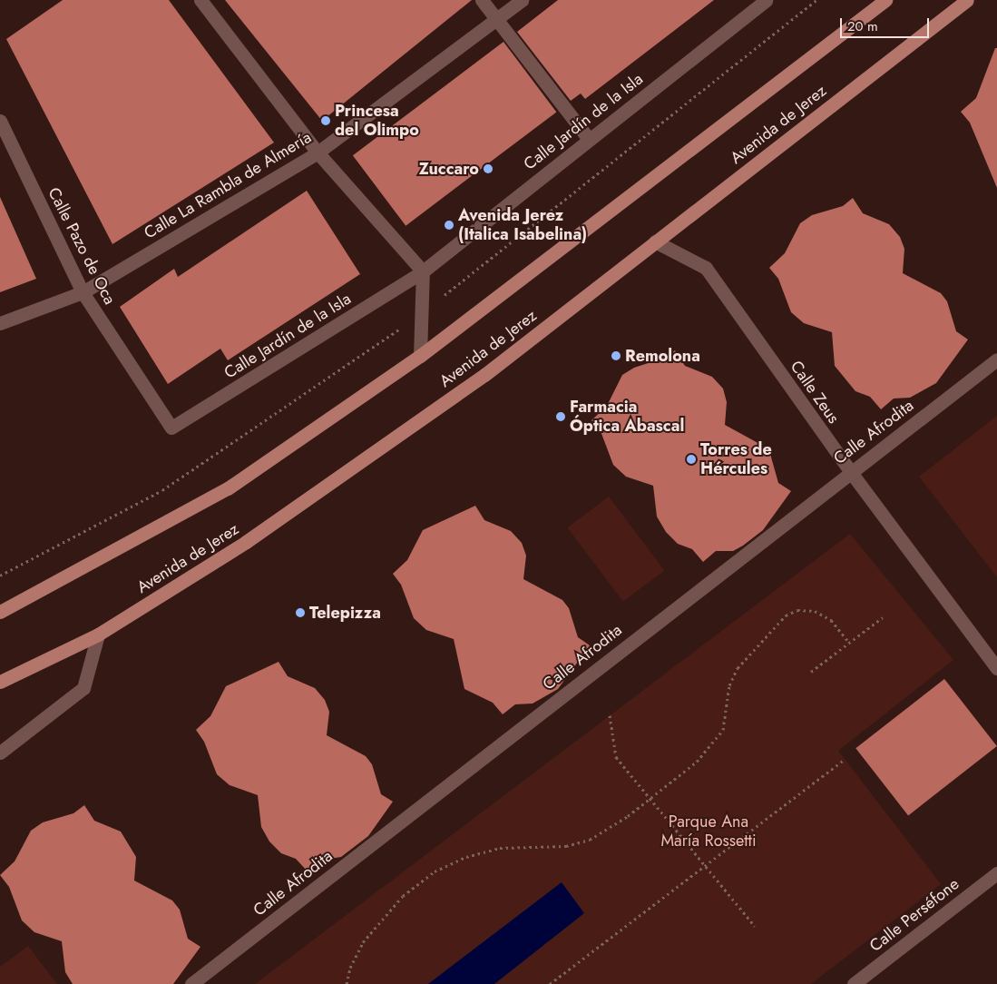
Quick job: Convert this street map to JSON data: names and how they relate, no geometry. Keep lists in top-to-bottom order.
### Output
{
  "streets": {
    "main road": ["Avenida de Jerez"],
    "street": [
      "Calle Jardín de la Isla",
      "Calle La Rambla de Almería",
      "Calle Pazo de Oca",
      "Calle Zeus",
      "Calle Afrodita",
      "Calle Perséfone"
    ]
  },
  "crossings": [
    ["Calle Jardín de la Isla", "Calle Pazo de Oca"],
    ["Avenida de Jerez", "Calle Zeus"],
    ["Calle La Rambla de Almería", "Calle Pazo de Oca"],
    ["Calle Zeus", "Calle Afrodita"]
  ],
  "parks": ["Parque Ana María Rossetti"],
  "places": [
    "Princesa del Olimpo",
    "Zuccaro",
    "Avenida Jerez (Italica Isabelina)",
    "Remolona",
    "Farmacia Óptica Abascal",
    "Torres de Hércules",
    "Telepizza"
  ],
  "scale_bar": "20 m"
}
